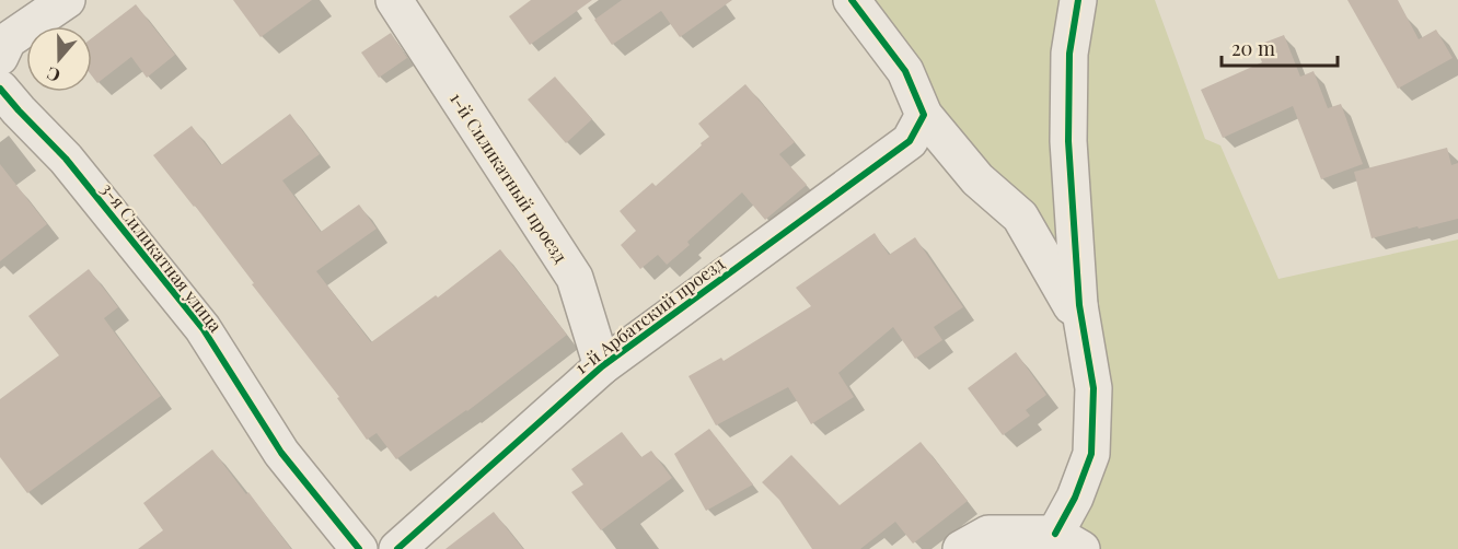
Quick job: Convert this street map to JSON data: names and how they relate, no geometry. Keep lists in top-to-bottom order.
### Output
{
  "streets": {
    "street": ["1-й Силикатный проезд", "3-я Силикатная улица", "1-й Арбатский проезд"]
  },
  "crossings": [
    ["1-й Силикатный проезд", "1-й Арбатский проезд"]
  ],
  "scale_bar": "20 m",
  "north": "bottom"
}
